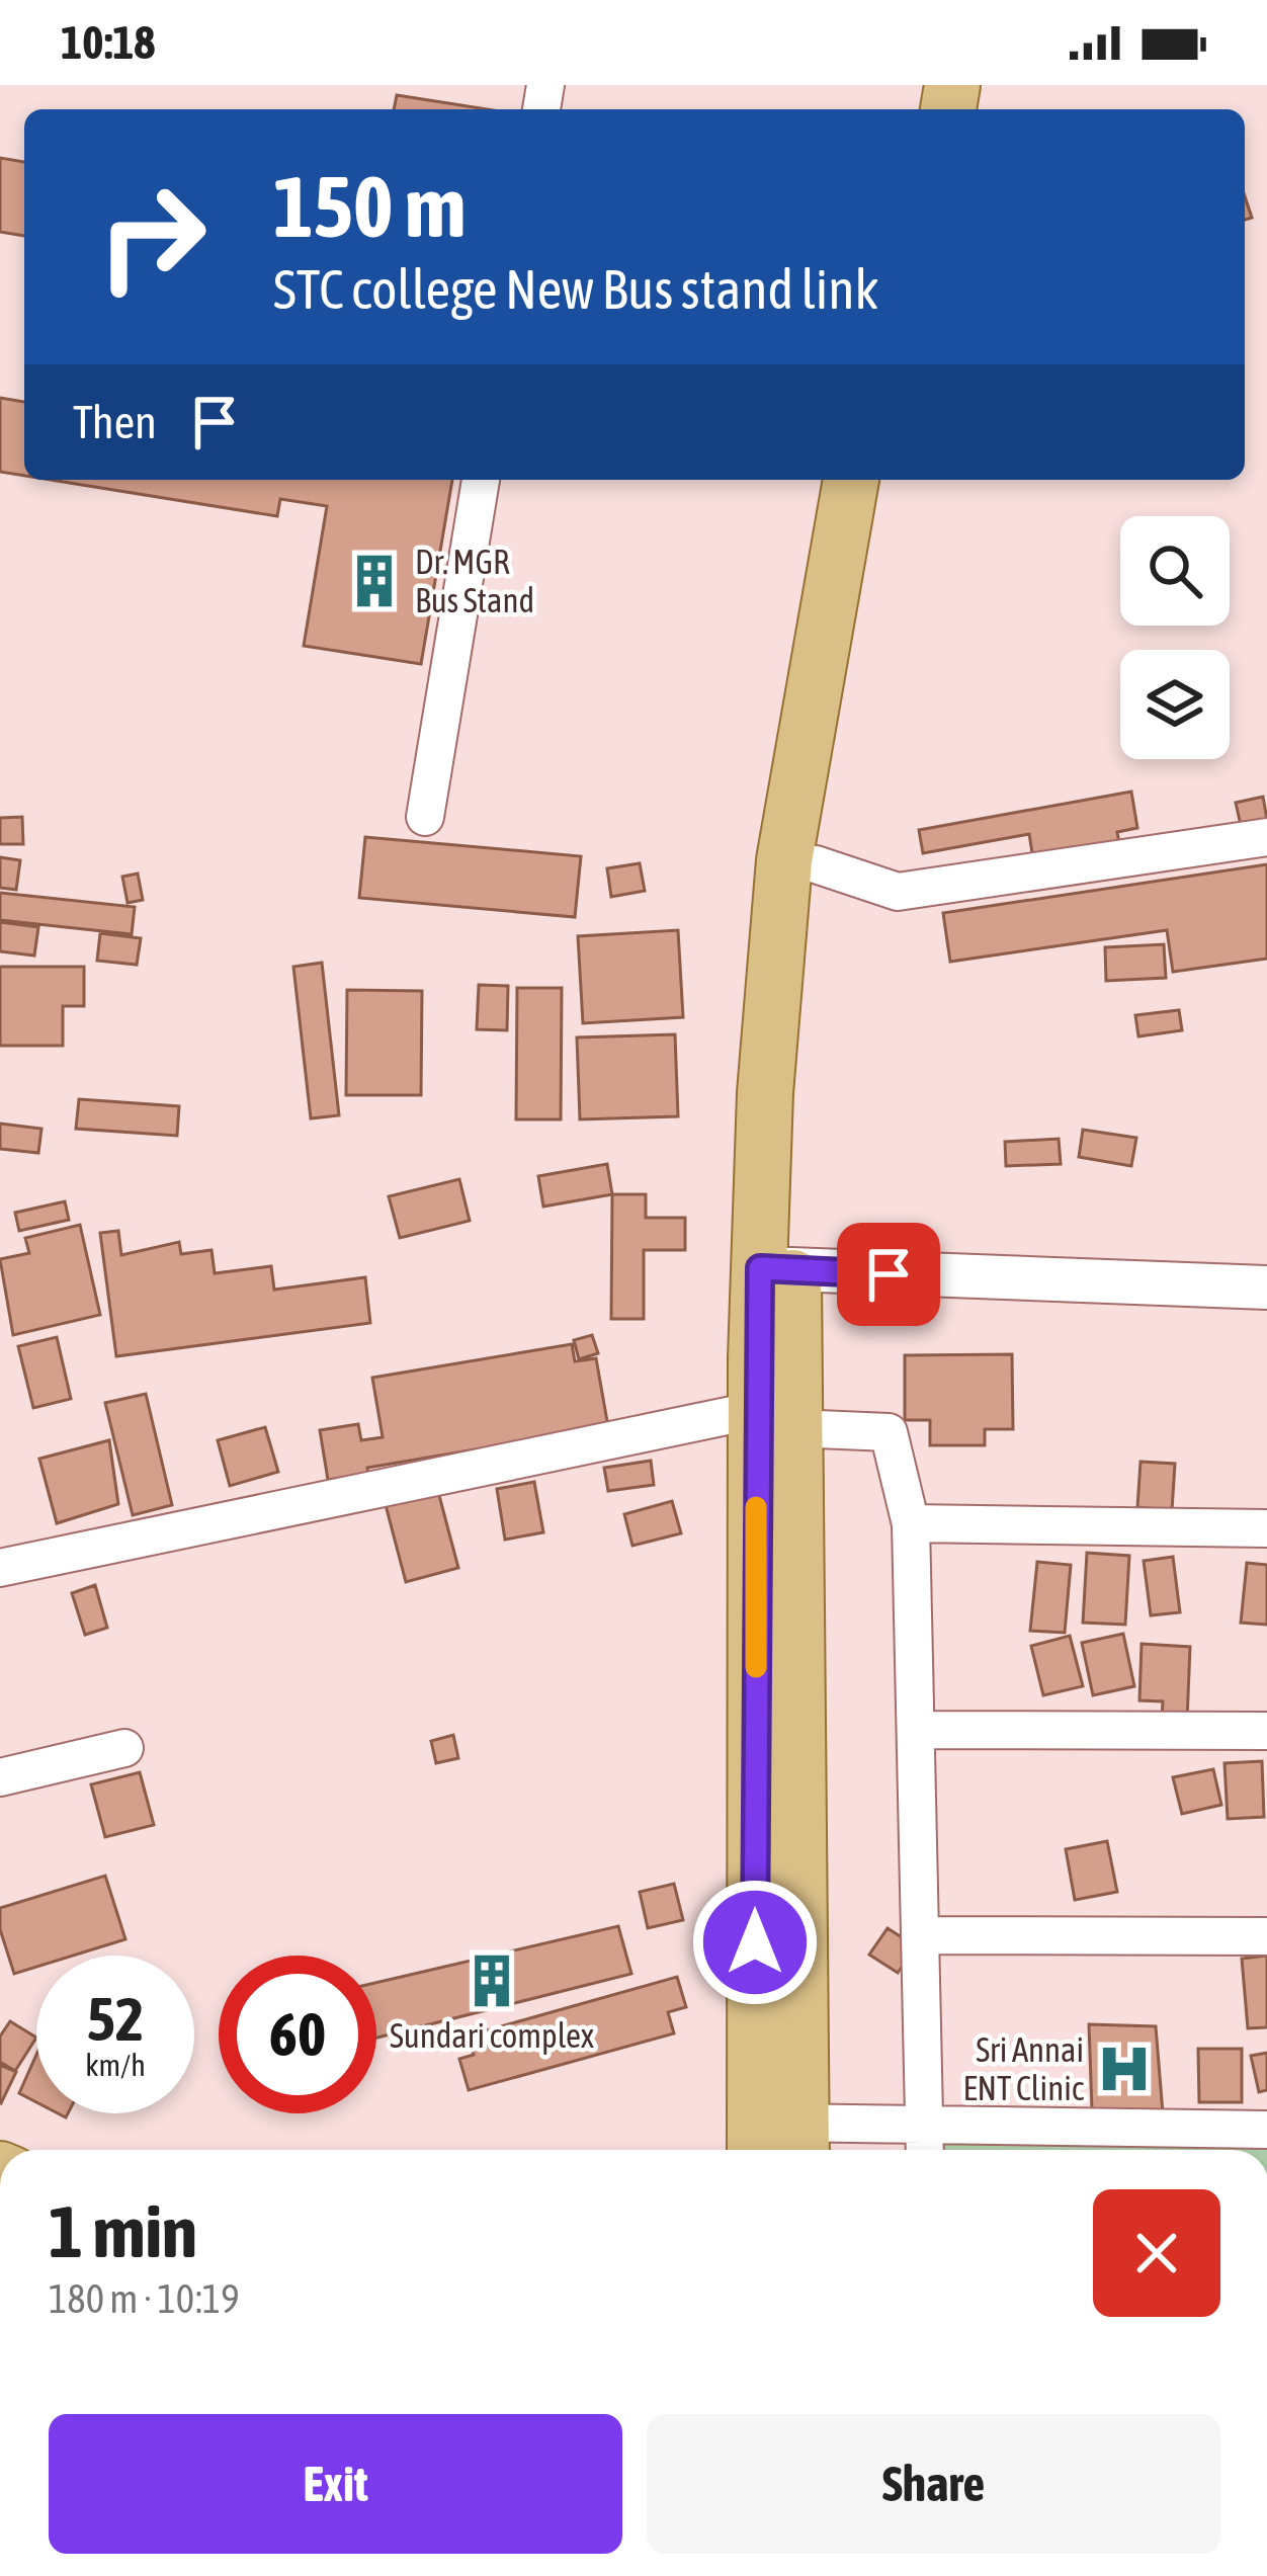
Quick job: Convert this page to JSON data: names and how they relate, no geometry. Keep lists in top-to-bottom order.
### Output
{
  "places": {
    "building": ["Dr. MGR Bus Stand", "Sundari complex"],
    "hospital": ["Sri Annai ENT Clinic"]
  },
  "page": {
    "status": "10:18",
    "turn": ["150 m", "STC college New Bus stand link"],
    "then": "Then",
    "speed": "52 km/h",
    "limit": "60",
    "heading": ["1 min", "180 m · 10:19"],
    "buttons": ["Exit", "Share"]
  }
}
